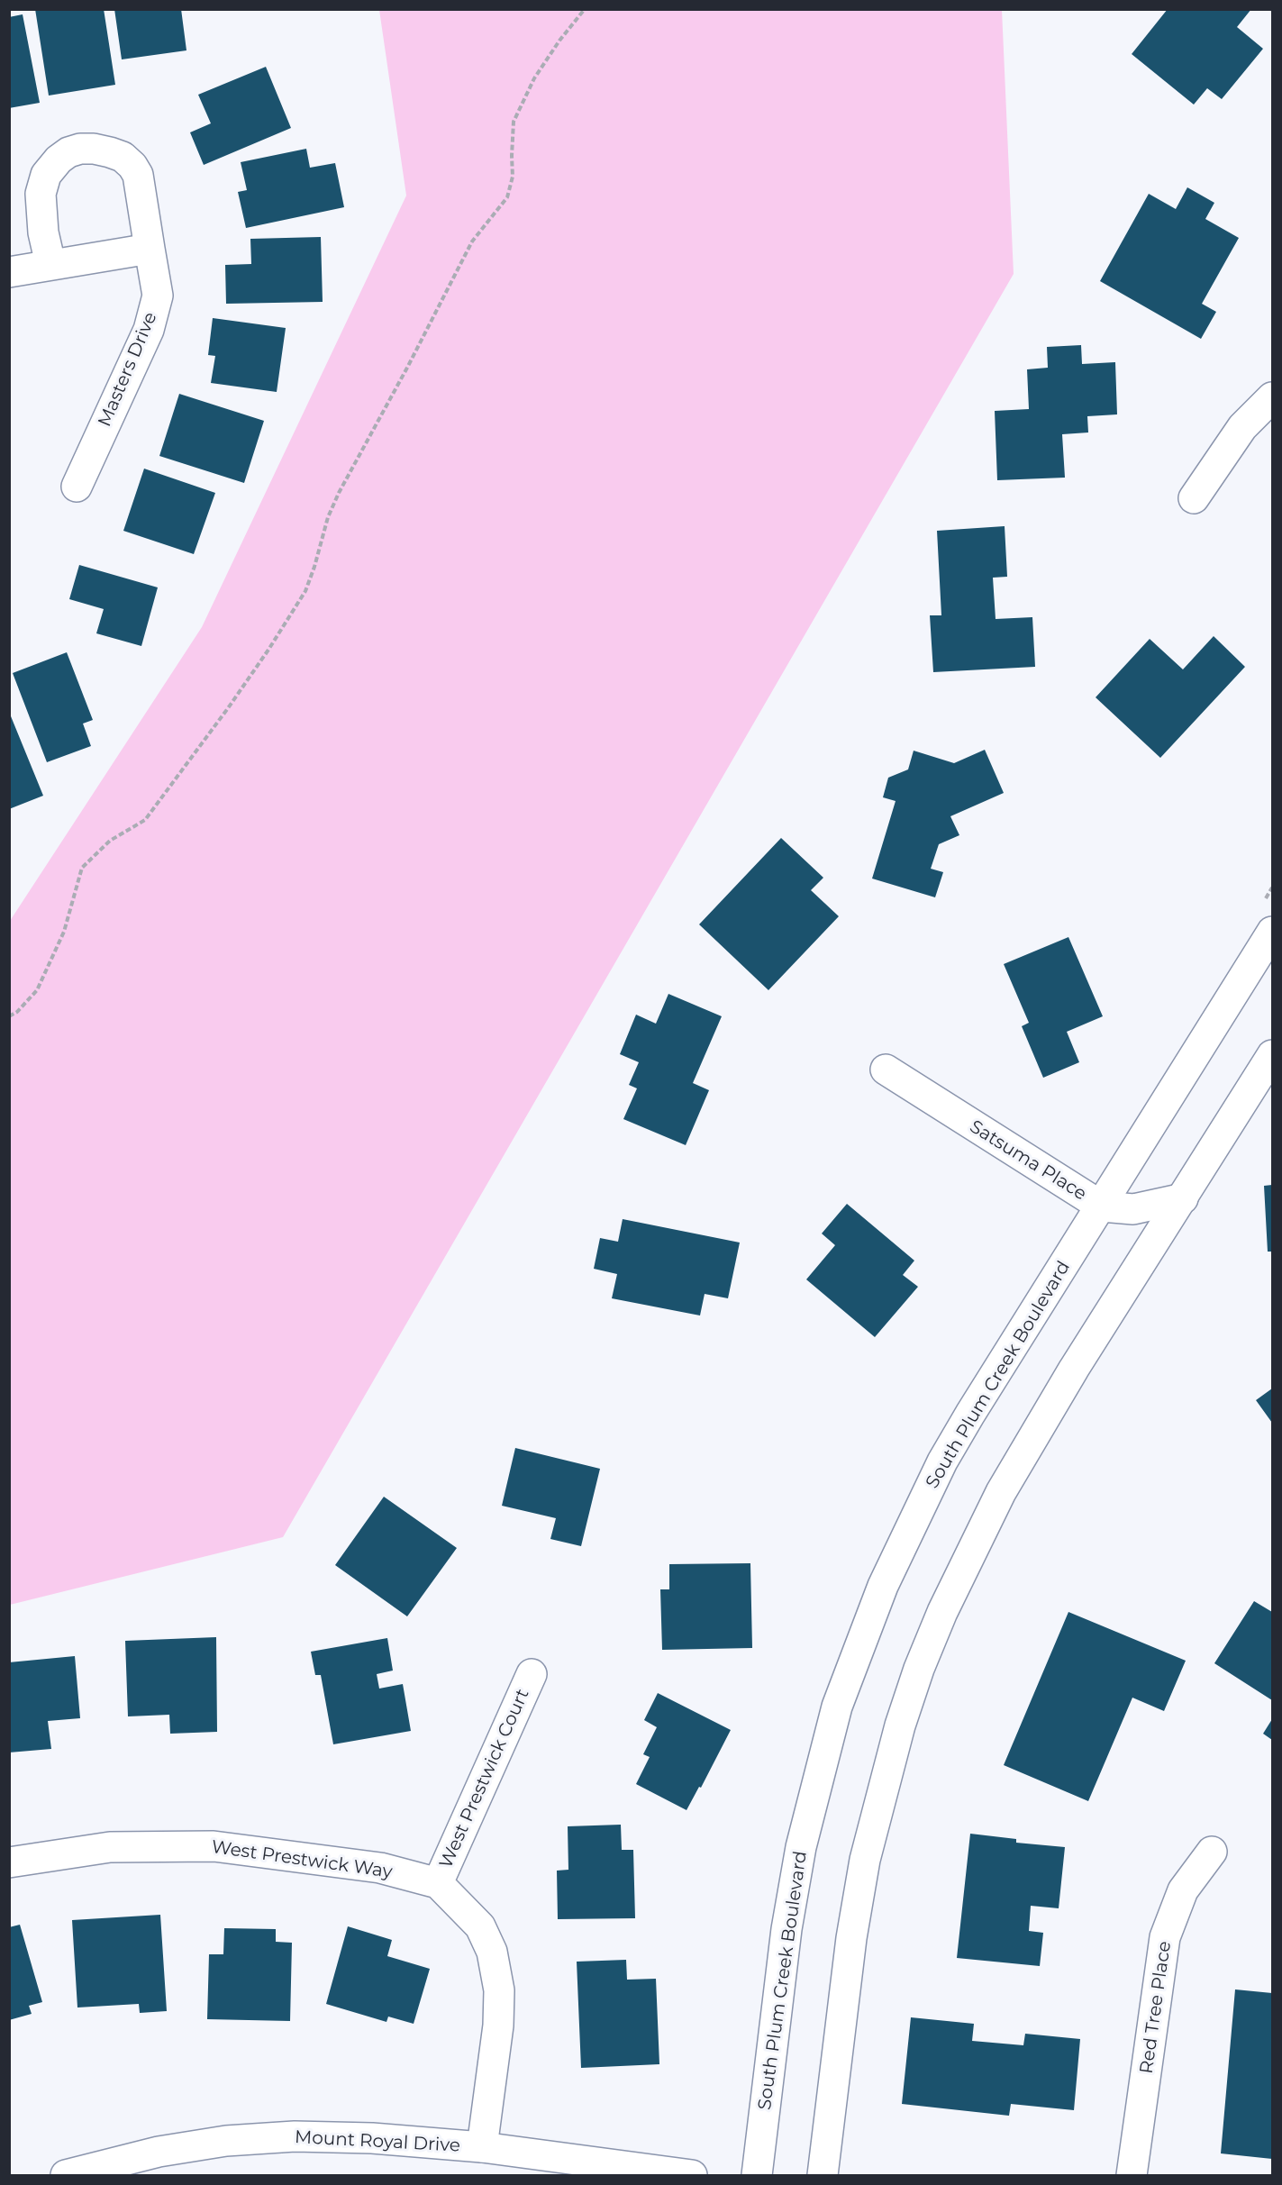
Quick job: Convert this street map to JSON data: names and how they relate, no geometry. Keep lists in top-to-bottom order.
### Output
{
  "streets": {
    "street": [
      "Masters Drive",
      "Satsuma Place",
      "South Plum Creek Boulevard",
      "West Prestwick Court",
      "West Prestwick Way",
      "Red Tree Place",
      "Mount Royal Drive"
    ]
  },
  "crossings": [
    ["Satsuma Place", "South Plum Creek Boulevard"],
    ["West Prestwick Court", "West Prestwick Way"]
  ]
}
